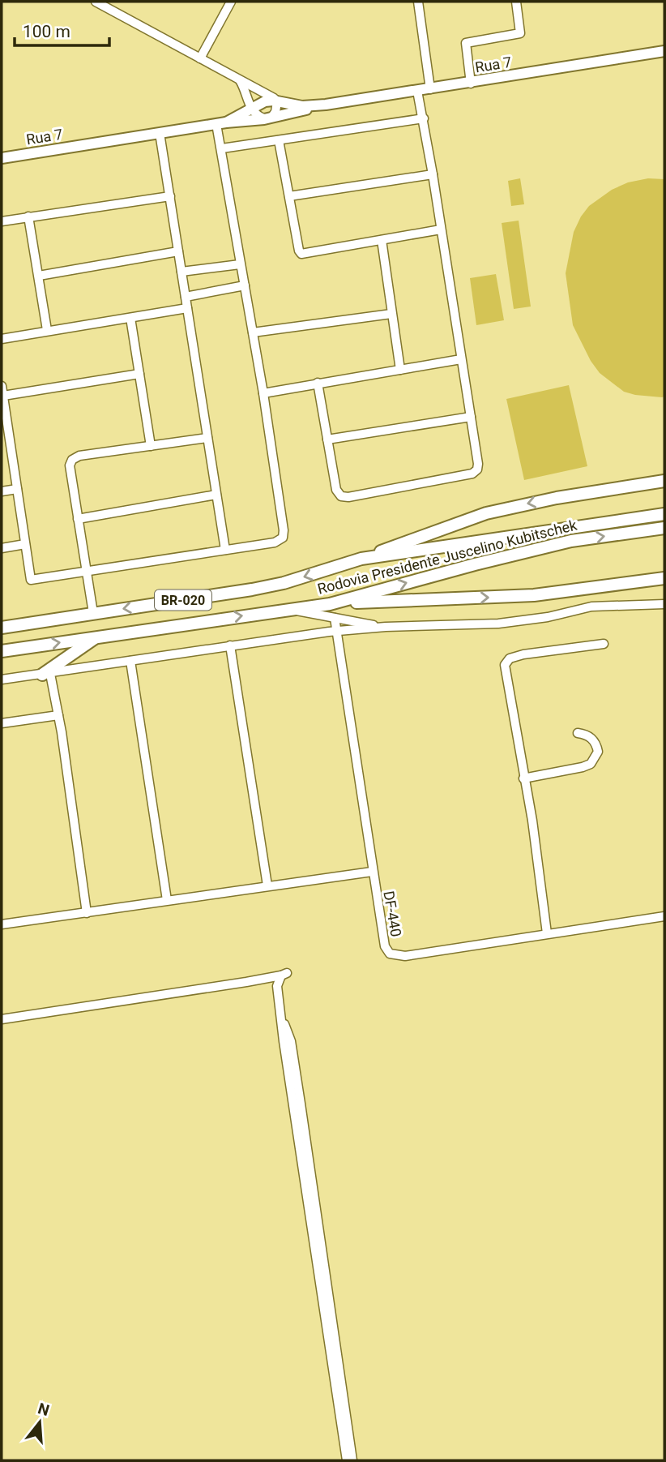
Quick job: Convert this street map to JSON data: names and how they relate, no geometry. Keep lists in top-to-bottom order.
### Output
{
  "streets": {
    "highway": ["Rodovia Presidente Juscelino Kubitschek", "BR-020"],
    "main road": ["Rua 7"],
    "street": ["DF-440"]
  },
  "crossings": [
    ["Rodovia Presidente Juscelino Kubitschek", "BR-020"]
  ],
  "scale_bar": "100 m",
  "north": "top"
}
